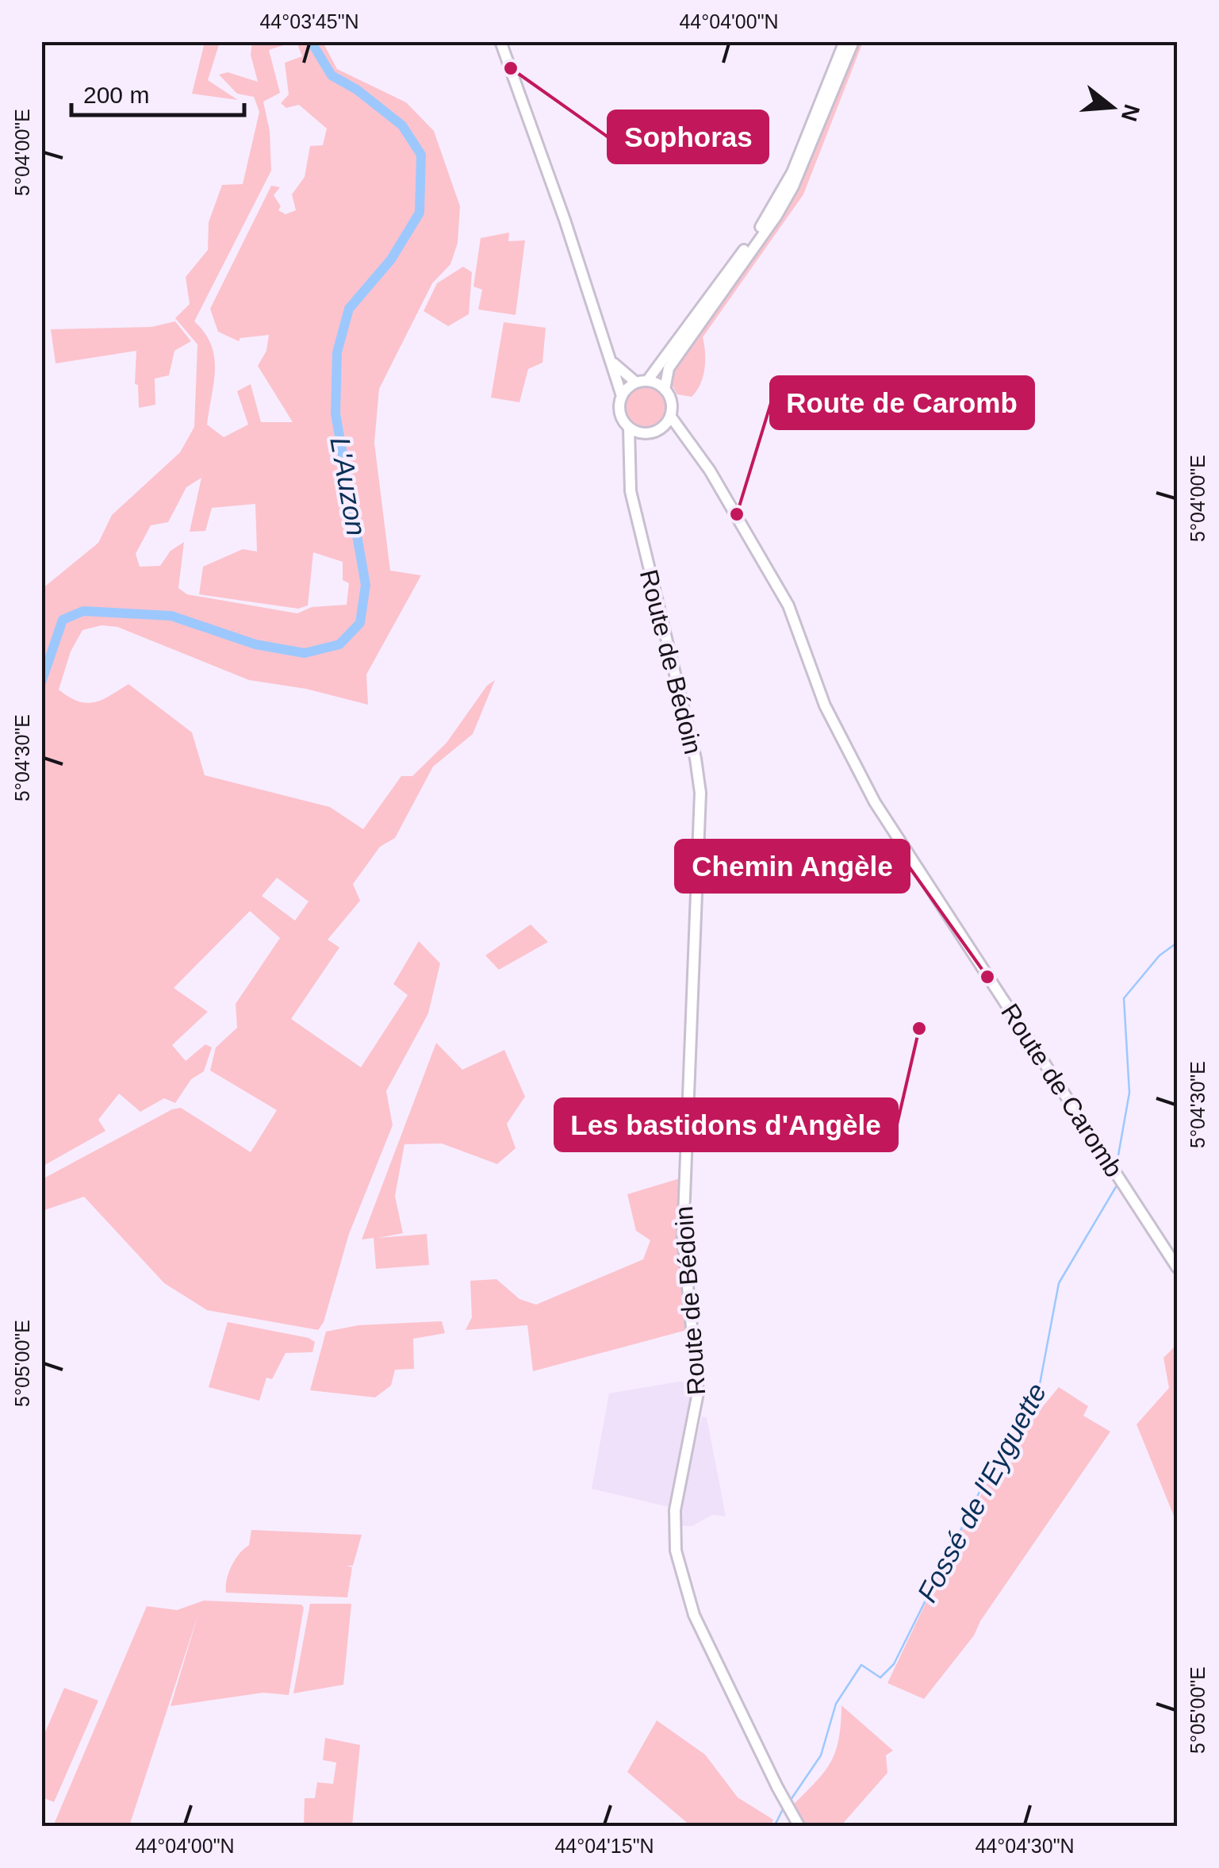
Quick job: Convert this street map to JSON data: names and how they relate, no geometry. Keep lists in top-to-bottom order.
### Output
{
  "streets": {
    "main road": ["Route de Bédoin", "Route de Caromb"]
  },
  "crossings": [
    ["Route de Bédoin", "Route de Caromb"]
  ],
  "water": ["L'Auzon", "Fossé de l'Eyguette"],
  "places": [
    "Sophoras",
    "Route de Caromb",
    "Chemin Angèle",
    "Les bastidons d'Angèle"
  ],
  "scale_bar": "200 m",
  "north": "right",
  "coordinates": [
    "44°03'45\"N",
    "44°04'00\"N",
    "5°04'00\"E",
    "5°04'30\"E",
    "5°05'00\"E",
    "44°04'15\"N",
    "44°04'30\"N"
  ]
}
